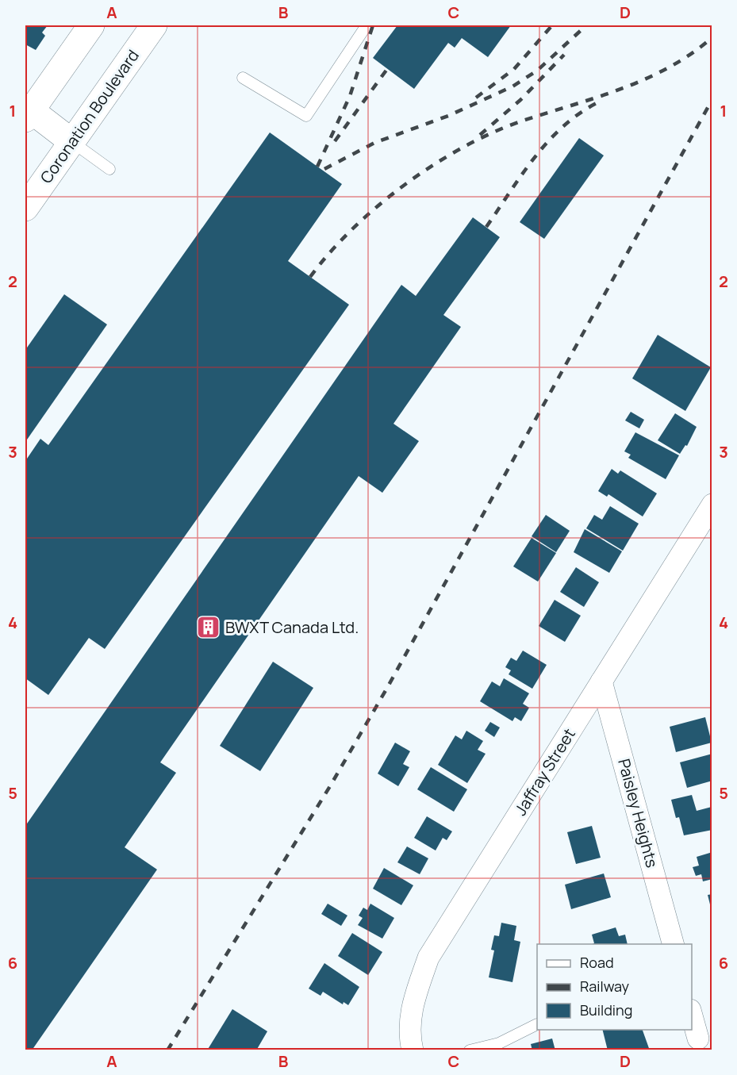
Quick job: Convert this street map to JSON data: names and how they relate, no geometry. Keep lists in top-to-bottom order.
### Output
{
  "streets": {
    "main road": ["Coronation Boulevard"],
    "street": ["Jaffray Street", "Paisley Heights"]
  },
  "crossings": [
    ["Jaffray Street", "Paisley Heights"]
  ],
  "places": {
    "building": ["BWXT Canada Ltd."]
  },
  "legend": ["Road", "Railway", "Building"],
  "grid": {
    "columns": [
      "A",
      "B",
      "C",
      "D"
    ],
    "rows": [
      "1",
      "2",
      "3",
      "4",
      "5",
      "6"
    ]
  }
}
